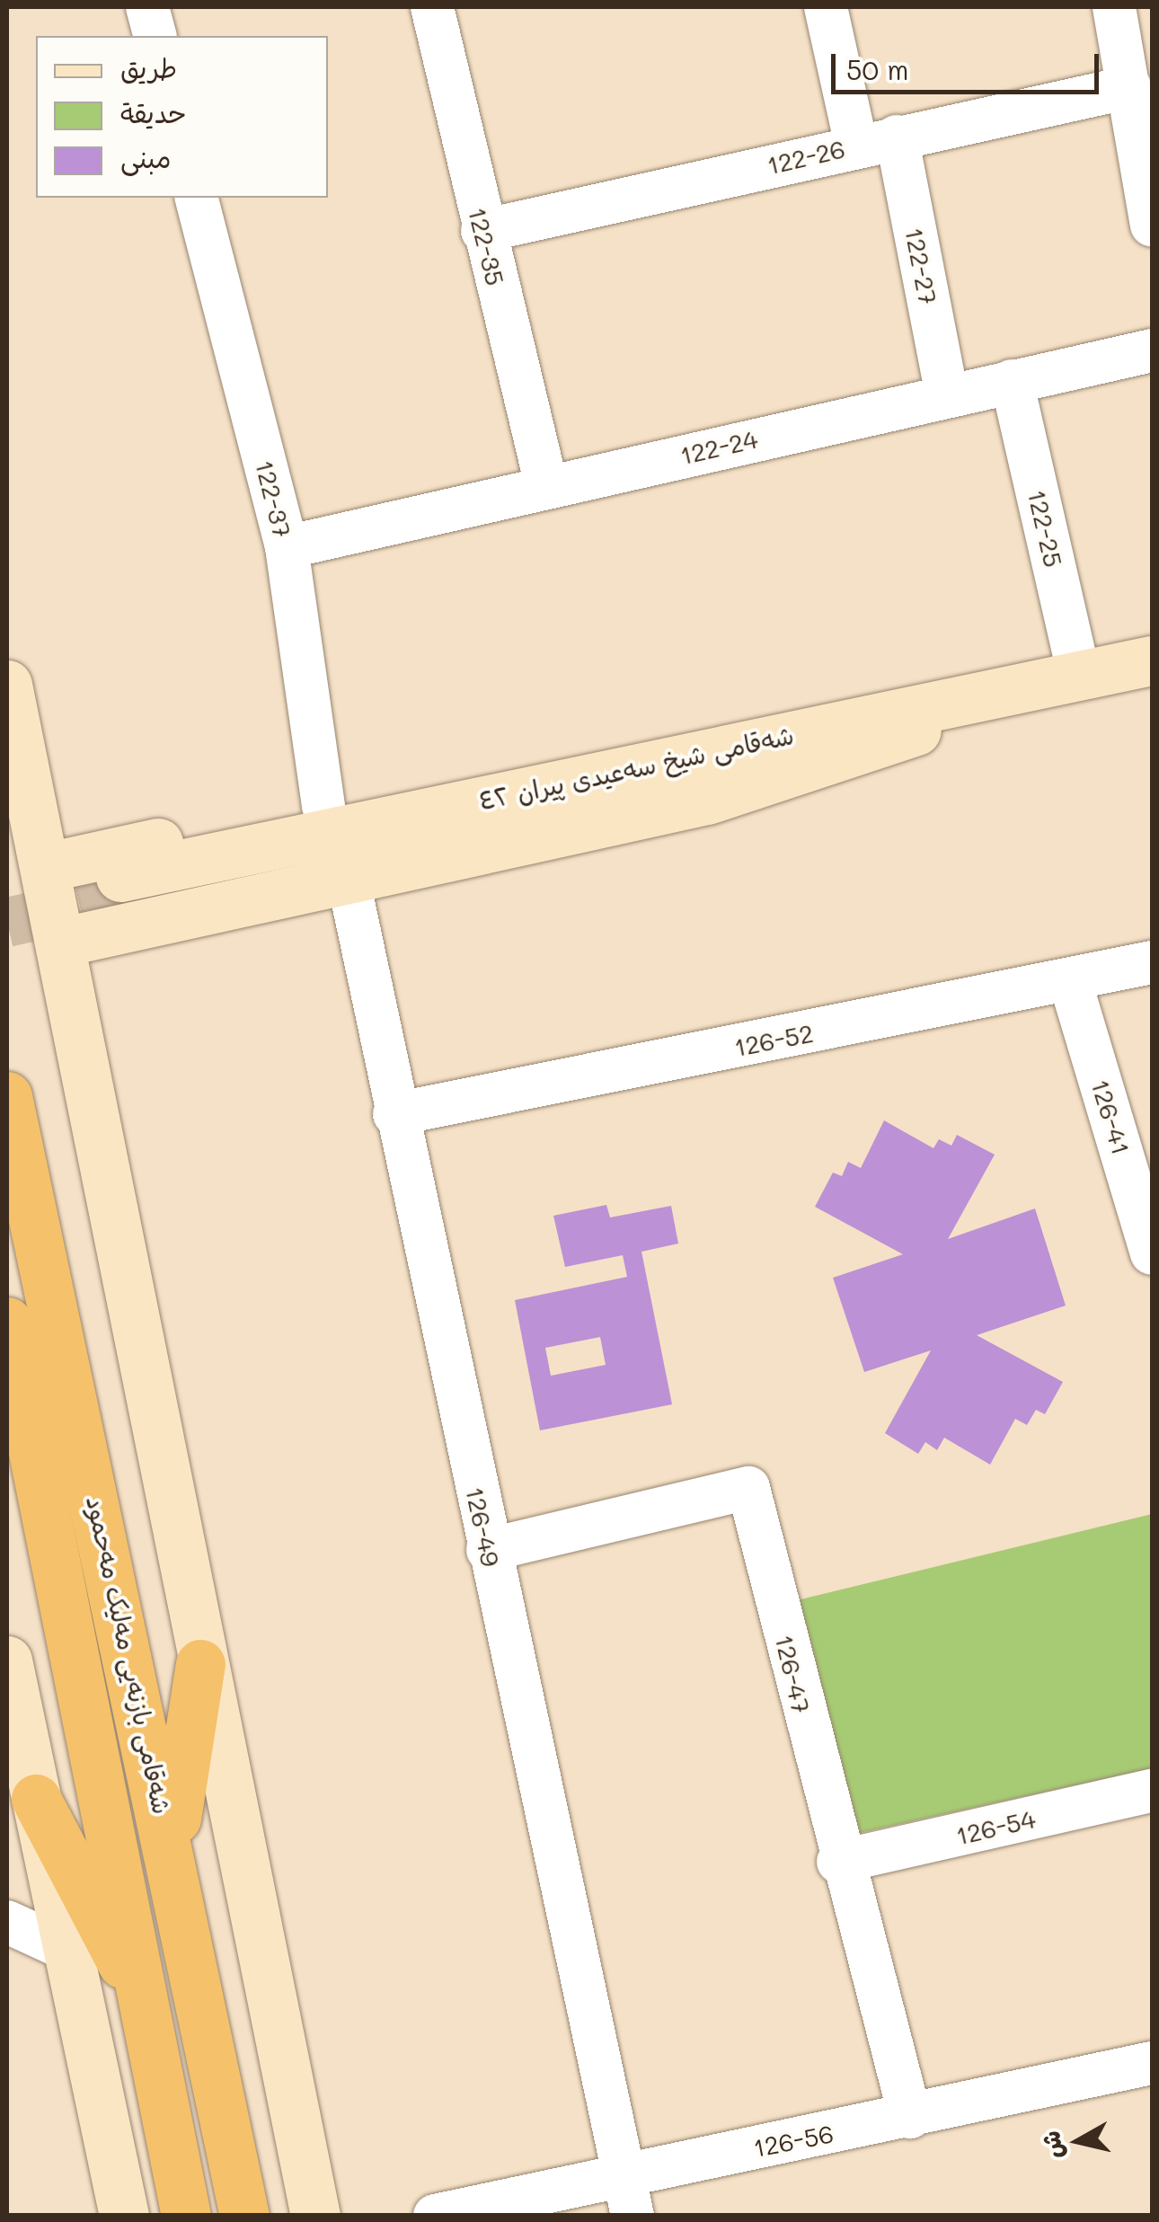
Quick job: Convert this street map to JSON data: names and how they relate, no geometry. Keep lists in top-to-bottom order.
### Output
{
  "streets": {
    "highway": ["شەقامی بازنەیی مەلیک مەحمود"],
    "main road": ["شەقامی شیخ سەعیدی پیران ٤٢"],
    "street": [
      "122-26",
      "122-35",
      "122-27",
      "122-24",
      "122-37",
      "122-25",
      "126-52",
      "126-41",
      "126-49",
      "126-47",
      "126-54",
      "126-56"
    ]
  },
  "crossings": [
    ["122-26", "122-35"],
    ["122-26", "122-27"],
    ["122-35", "122-24"],
    ["122-27", "122-24"],
    ["122-24", "122-37"],
    ["122-24", "122-25"],
    ["122-25", "شەقامی شیخ سەعیدی پیران ٤٢"],
    ["126-52", "126-41"],
    ["126-52", "126-49"],
    ["126-49", "126-47"],
    ["126-49", "126-56"],
    ["126-47", "126-54"],
    ["126-47", "126-56"]
  ],
  "legend": ["طريق", "حديقة", "مبنى"],
  "scale_bar": "50 m",
  "north": "left"
}
